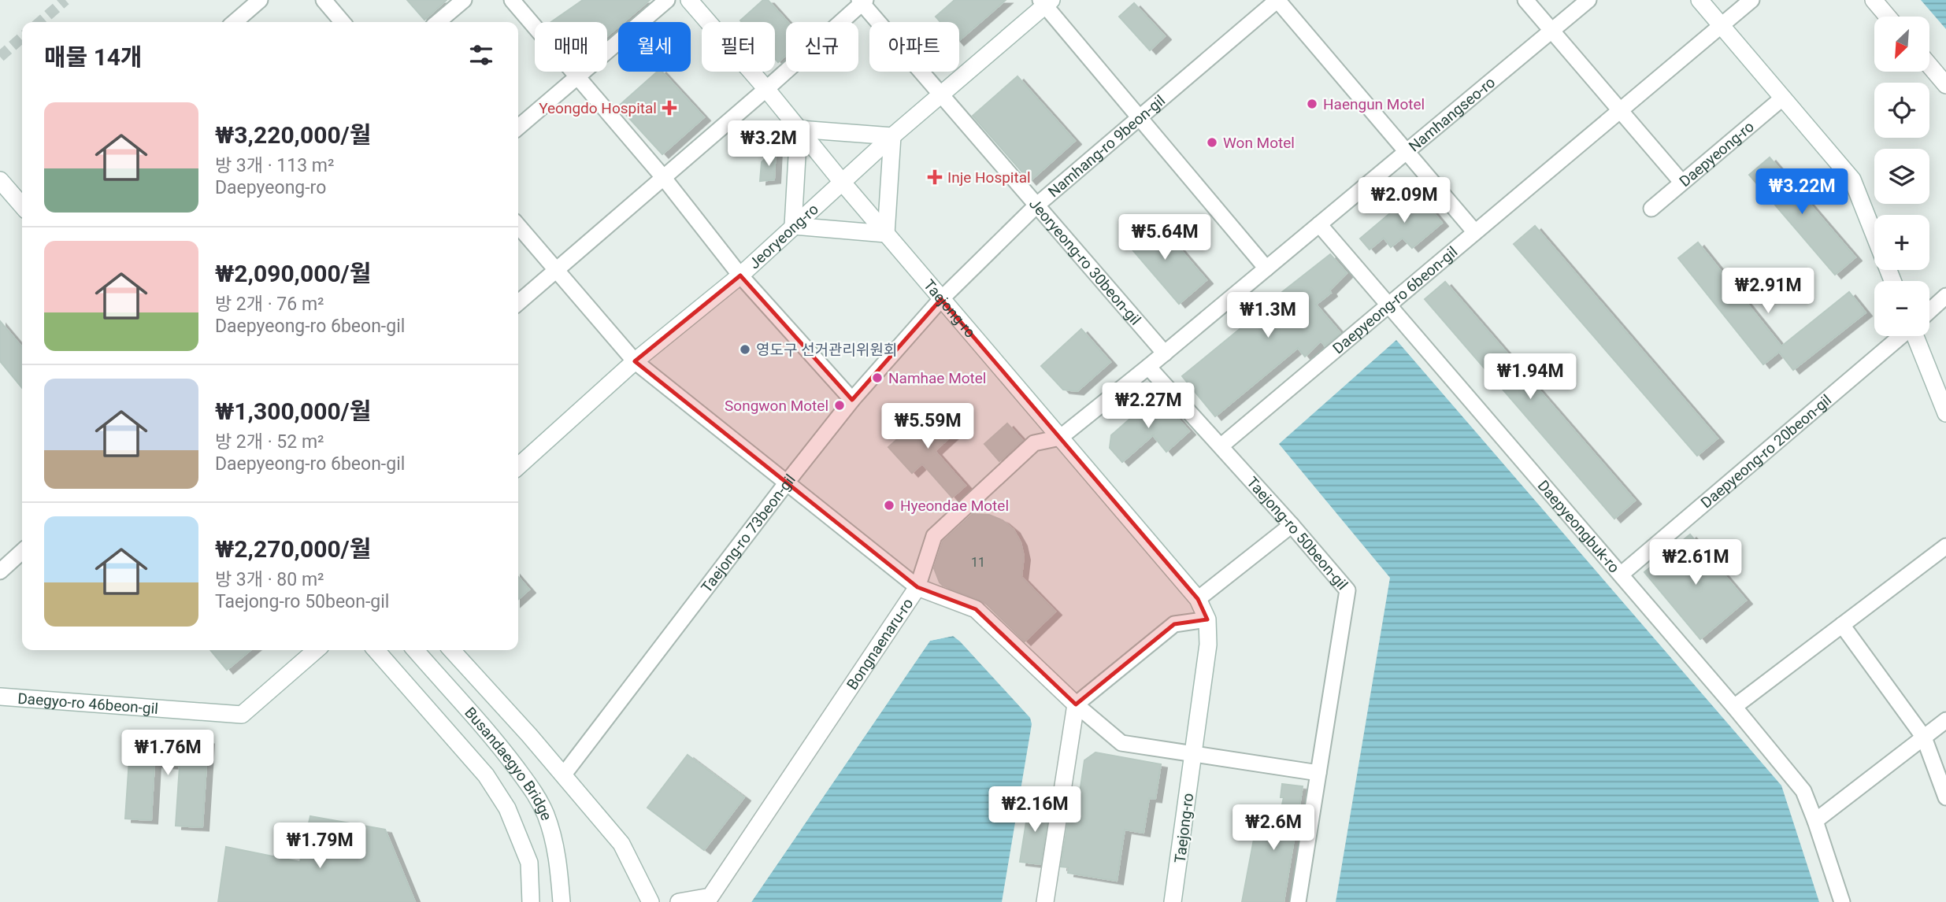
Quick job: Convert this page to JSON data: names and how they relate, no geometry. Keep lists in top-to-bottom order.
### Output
{
  "streets": {
    "main road": [
      "Jeoryeong-ro",
      "Taejong-ro",
      "Bongnaenaru-ro",
      "Daegyo-ro 46beon-gil",
      "Busandaegyo Bridge"
    ],
    "street": [
      "Namhangseo-ro",
      "Namhang-ro 9beon-gil",
      "Daepyeong-ro",
      "Jeoryeong-ro 30beon-gil",
      "Daepyeong-ro 6beon-gil",
      "Daepyeong-ro 20beon-gil",
      "Daepyeongbuk-ro",
      "Taejong-ro 50beon-gil",
      "Taejong-ro 73beon-gil"
    ]
  },
  "crossings": [
    ["Namhangseo-ro", "Jeoryeong-ro 30beon-gil"],
    ["Namhangseo-ro", "Taejong-ro"],
    ["Namhangseo-ro", "Daepyeongbuk-ro"],
    ["Namhangseo-ro", "Taejong-ro 50beon-gil"],
    ["Namhang-ro 9beon-gil", "Jeoryeong-ro 30beon-gil"],
    ["Namhang-ro 9beon-gil", "Taejong-ro"],
    ["Namhang-ro 9beon-gil", "Taejong-ro 73beon-gil"],
    ["Jeoryeong-ro", "Jeoryeong-ro 30beon-gil"],
    ["Jeoryeong-ro", "Taejong-ro"],
    ["Daepyeong-ro 6beon-gil", "Daepyeongbuk-ro"],
    ["Daepyeong-ro 6beon-gil", "Taejong-ro 50beon-gil"],
    ["Taejong-ro", "Taejong-ro 73beon-gil"],
    ["Daepyeong-ro 20beon-gil", "Daepyeongbuk-ro"]
  ],
  "places": {
    "other": [
      "Haengun Motel",
      "Won Motel",
      "영도구 선거관리위원회",
      "Namhae Motel",
      "Songwon Motel",
      "Hyeondae Motel"
    ],
    "health": ["Yeongdo Hospital", "Inje Hospital"]
  },
  "house_numbers": ["11"],
  "north": "bottom left",
  "page": {
    "map_buttons": ["+", "−"],
    "chip": [
      "매매",
      "월세",
      "필터",
      "신규",
      "아파트"
    ],
    "heading": "매물 14개",
    "list": [
      {
        "name": "₩3,220,000/월",
        "note": "방 3개 · 113 m² · Daepyeong-ro"
      },
      {
        "name": "₩2,090,000/월",
        "note": "방 2개 · 76 m² · Daepyeong-ro 6beon-gil"
      },
      {
        "name": "₩1,300,000/월",
        "note": "방 2개 · 52 m² · Daepyeong-ro 6beon-gil"
      },
      {
        "name": "₩2,270,000/월",
        "note": "방 3개 · 80 m² · Taejong-ro 50beon-gil"
      }
    ],
    "price": [
      "₩3.2M",
      "₩3.22M",
      "₩2.09M",
      "₩5.64M",
      "₩2.91M",
      "₩1.3M",
      "₩1.94M",
      "₩2.27M",
      "₩5.59M",
      "₩2.61M",
      "₩1.76M",
      "₩2.16M",
      "₩2.6M",
      "₩1.79M"
    ]
  }
}
